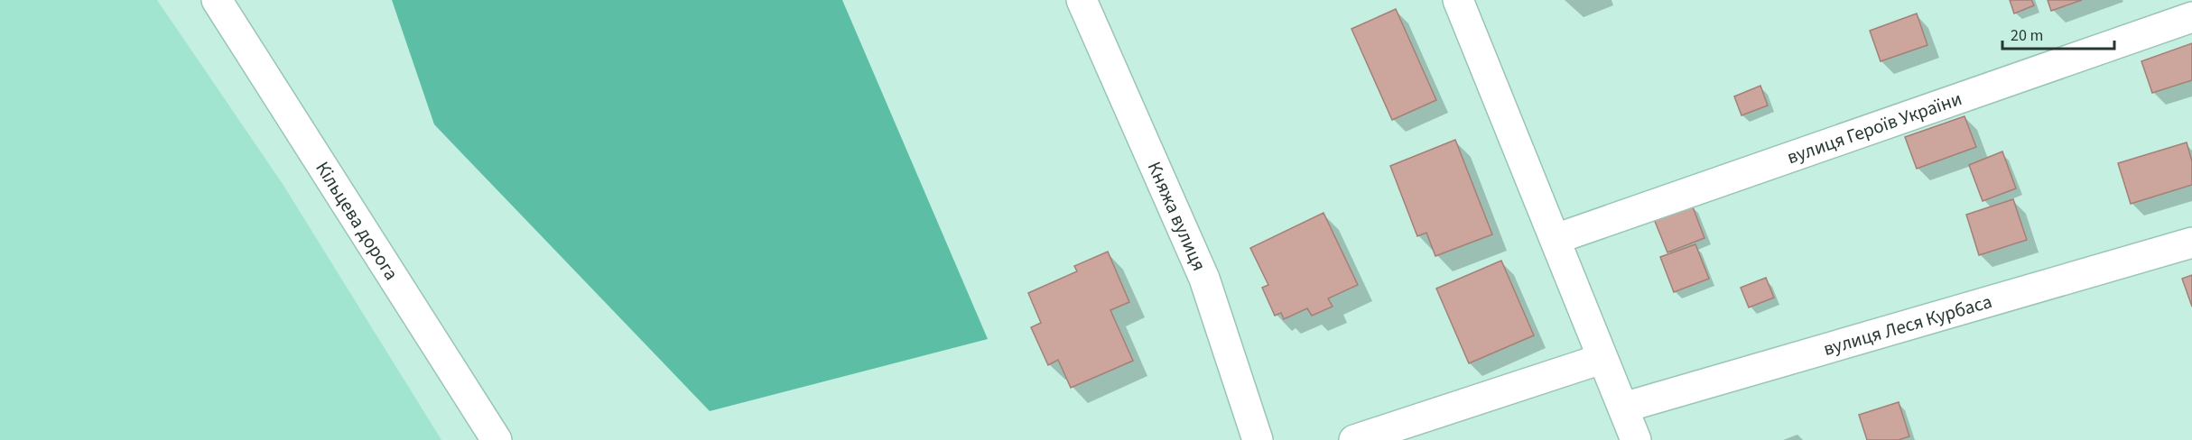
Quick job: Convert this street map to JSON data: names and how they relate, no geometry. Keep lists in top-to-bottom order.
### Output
{
  "streets": {
    "main road": [
      "вулиця Героїв України",
      "Княжа вулиця",
      "Кільцева дорога",
      "вулиця Леся Курбаса"
    ]
  },
  "scale_bar": "20 m"
}
